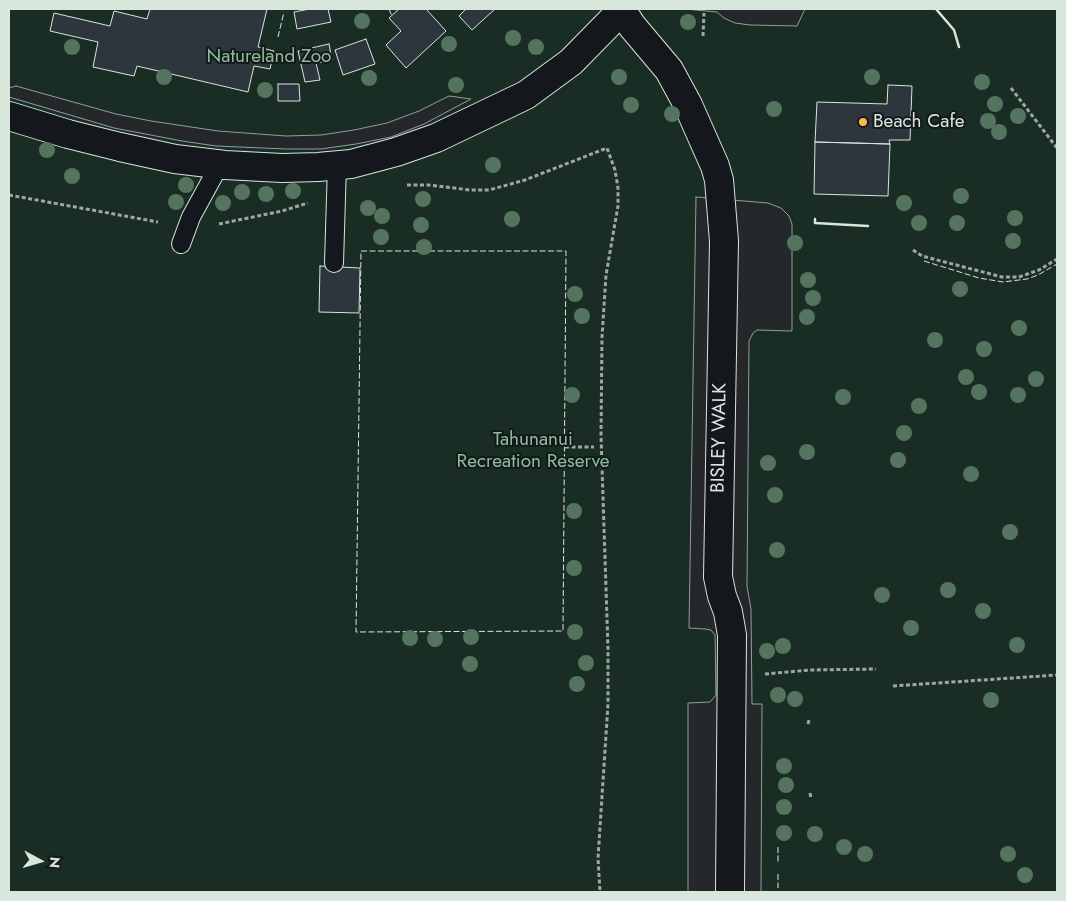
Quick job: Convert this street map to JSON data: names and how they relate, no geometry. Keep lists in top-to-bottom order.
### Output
{
  "streets": {
    "street": ["BISLEY WALK"]
  },
  "parks": ["Natureland Zoo", "Tahunanui Recreation Reserve"],
  "places": ["Beach Cafe"],
  "north": "right"
}
